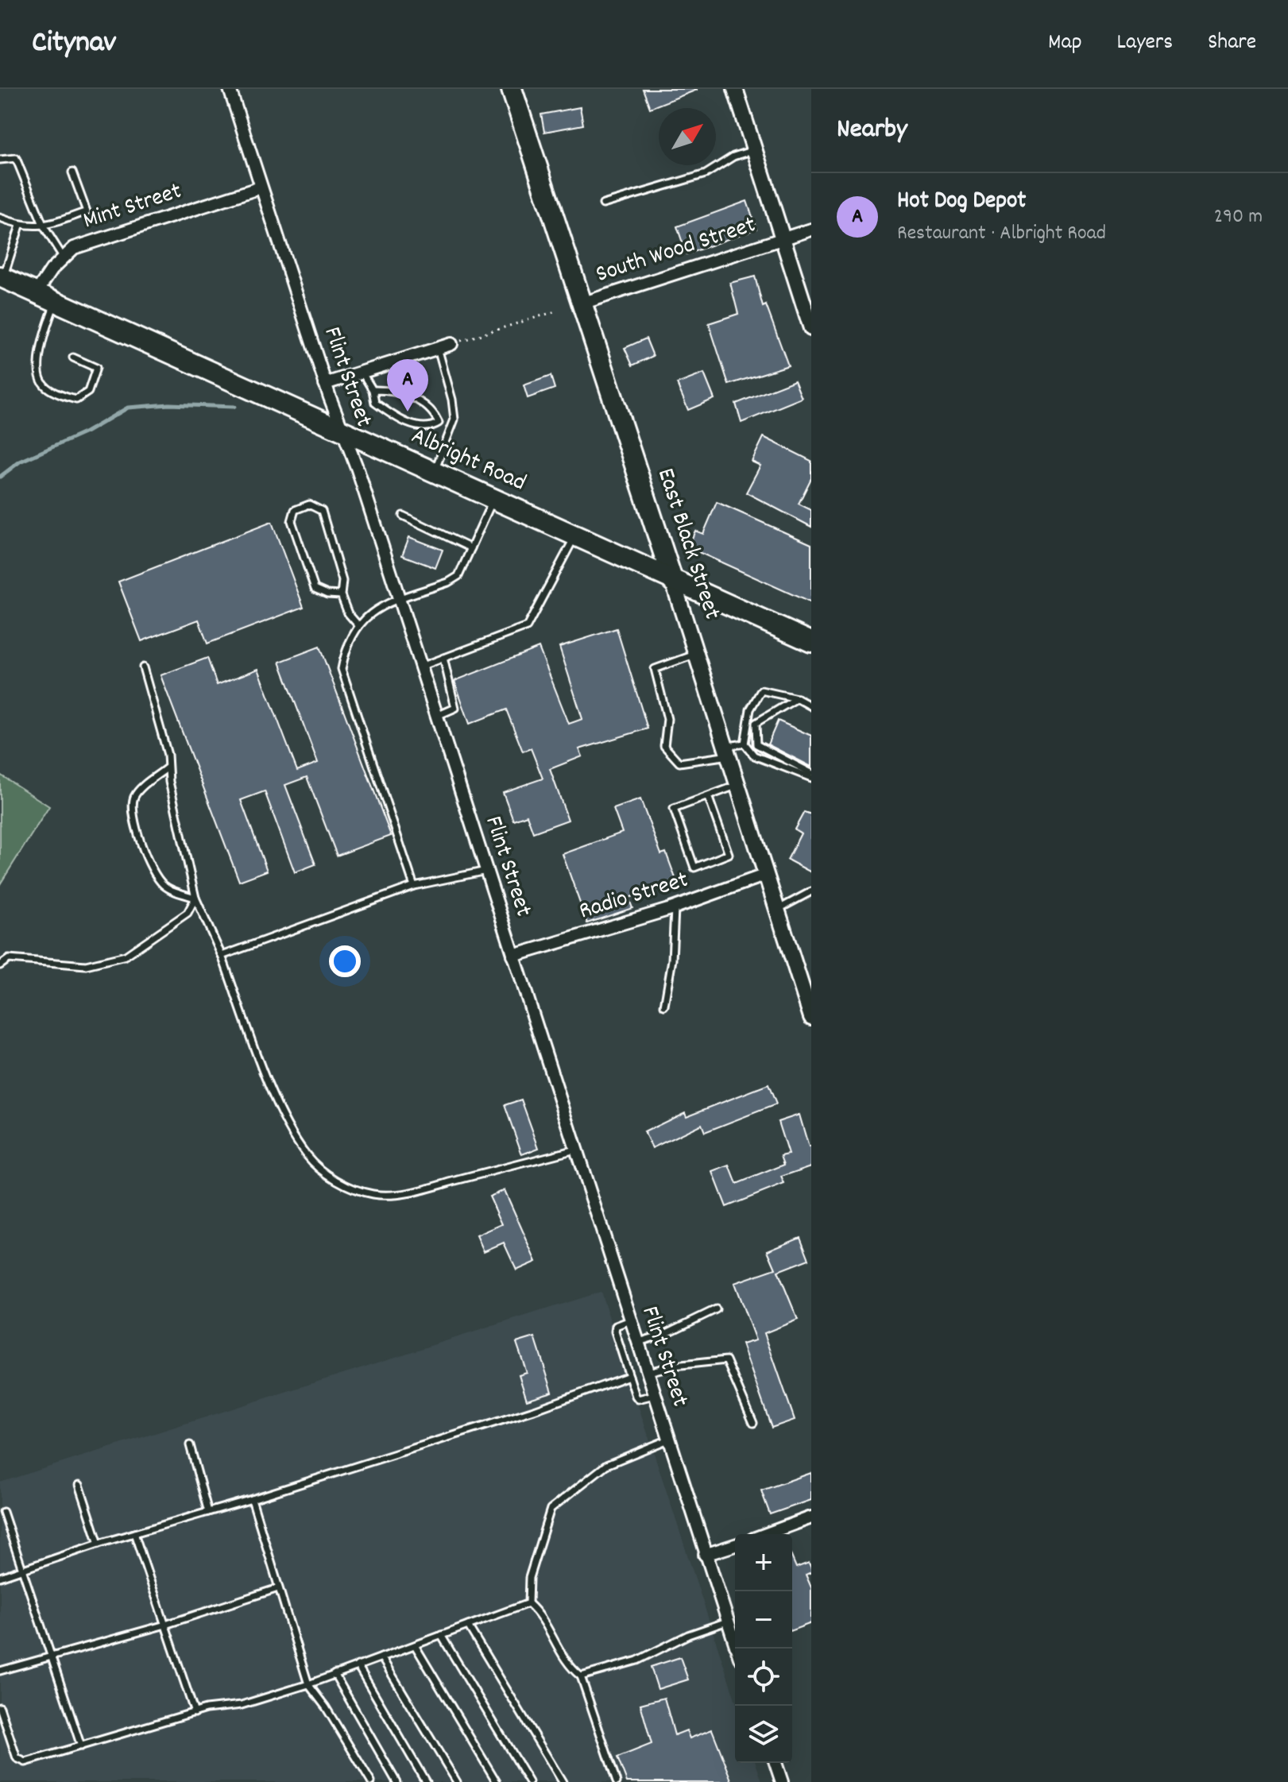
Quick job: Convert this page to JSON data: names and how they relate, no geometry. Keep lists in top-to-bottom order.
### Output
{
  "streets": {
    "main road": ["Albright Road", "East Black Street"],
    "street": [
      "Mint Street",
      "South Wood Street",
      "Flint Street",
      "Radio Street"
    ]
  },
  "crossings": [
    ["Mint Street", "Flint Street"],
    ["Mint Street", "Albright Road"],
    ["South Wood Street", "East Black Street"],
    ["Flint Street", "Albright Road"],
    ["Flint Street", "Radio Street"],
    ["Albright Road", "East Black Street"],
    ["East Black Street", "Radio Street"]
  ],
  "north": "top right",
  "page": {
    "header": "Citynav",
    "nav": ["Map", "Layers", "Share"],
    "heading": "Nearby",
    "list": [
      {
        "mark": "A",
        "name": "Hot Dog Depot",
        "note": "Restaurant · Albright Road",
        "value": "290 m"
      }
    ],
    "pins": "A",
    "map_buttons": ["+", "−"]
  }
}
